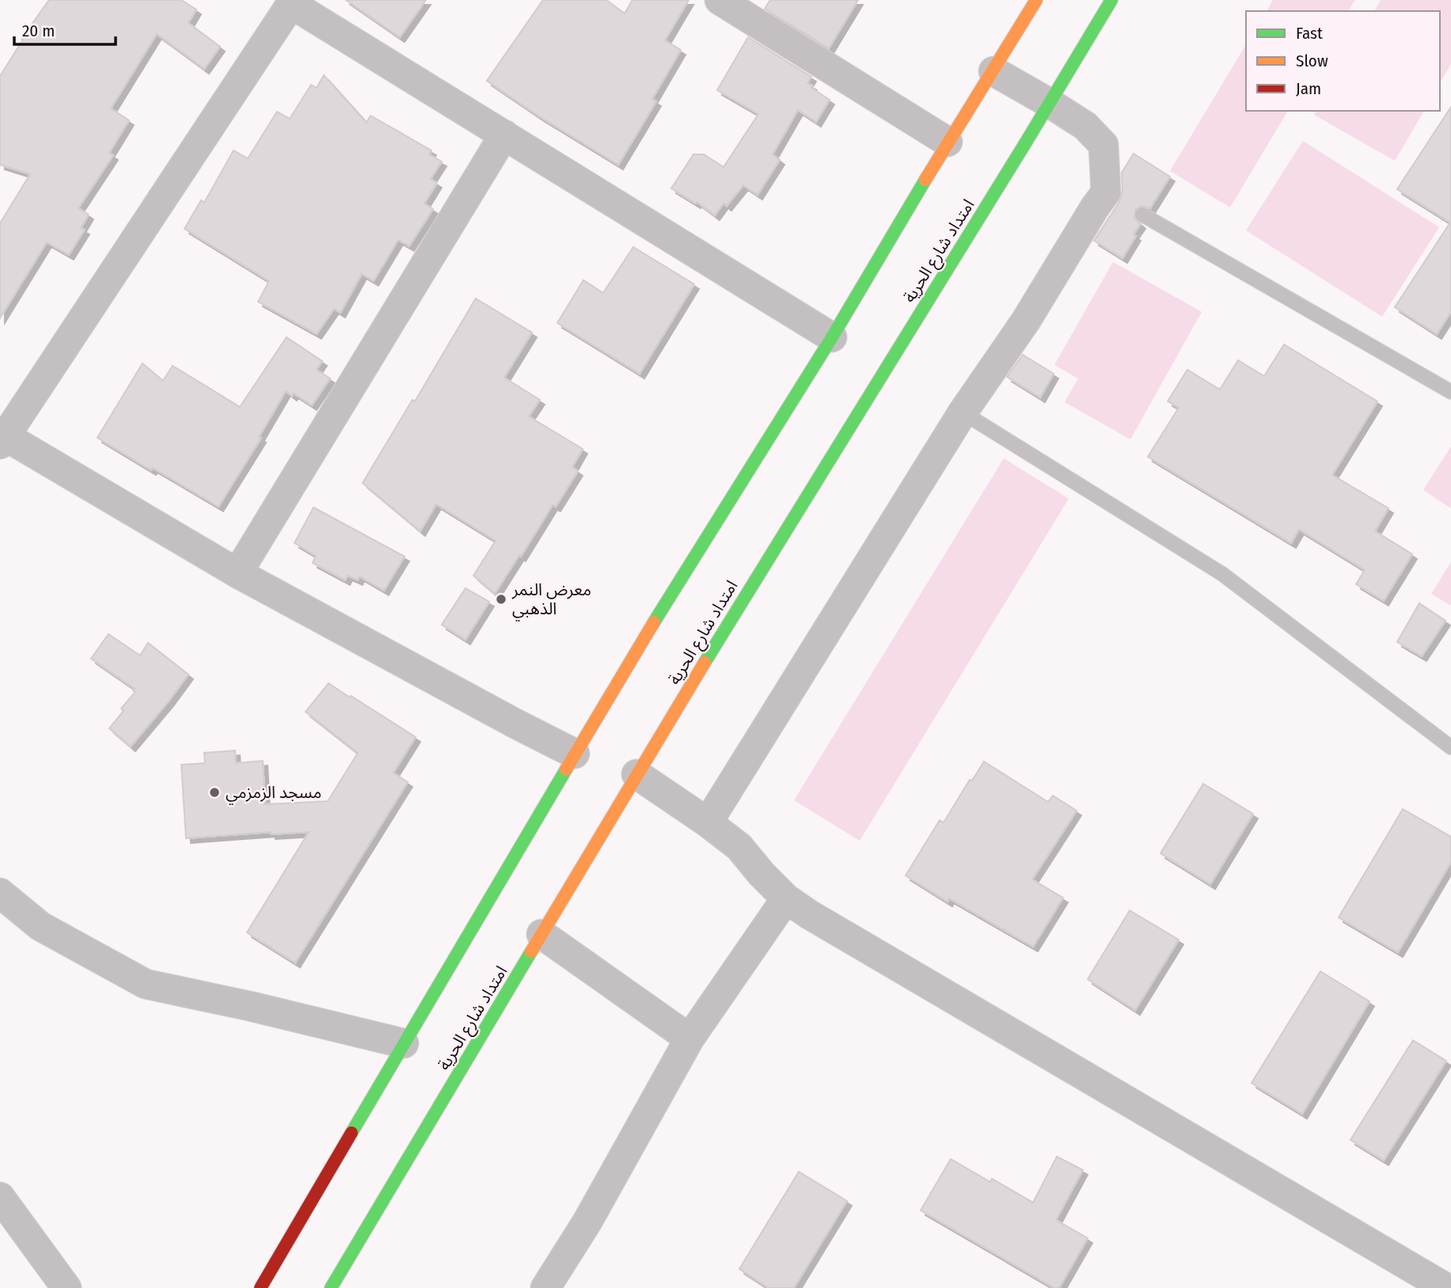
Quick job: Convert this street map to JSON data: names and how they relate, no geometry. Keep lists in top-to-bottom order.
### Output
{
  "streets": {
    "main road": ["امتداد شارع الحرية"]
  },
  "places": ["معرض النمر الذهبي", "مسجد الزمزمي"],
  "legend": ["Fast", "Slow", "Jam"],
  "scale_bar": "20 m"
}
